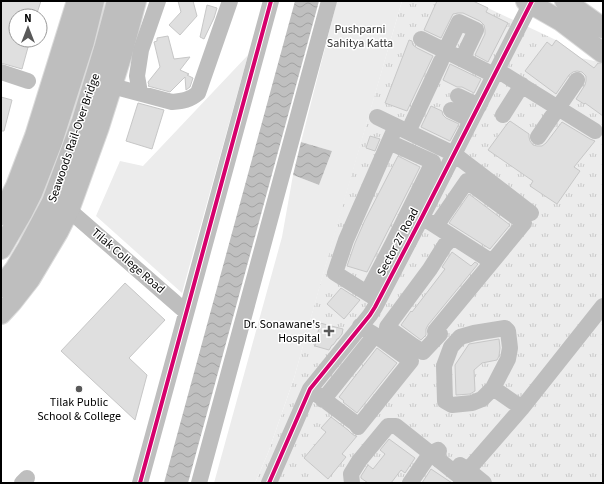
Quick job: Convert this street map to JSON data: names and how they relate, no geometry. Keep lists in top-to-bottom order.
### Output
{
  "streets": {
    "main road": ["Seawoods Rail-Over Bridge"],
    "street": ["Sector 27 Road", "Tilak College Road"]
  },
  "crossings": [
    ["Seawoods Rail-Over Bridge", "Tilak College Road"]
  ],
  "parks": ["Pushparni Sahitya Katta"],
  "places": {
    "health": ["Dr. Sonawane's Hospital"],
    "other": ["Tilak Public School & College"]
  },
  "north": "top"
}
